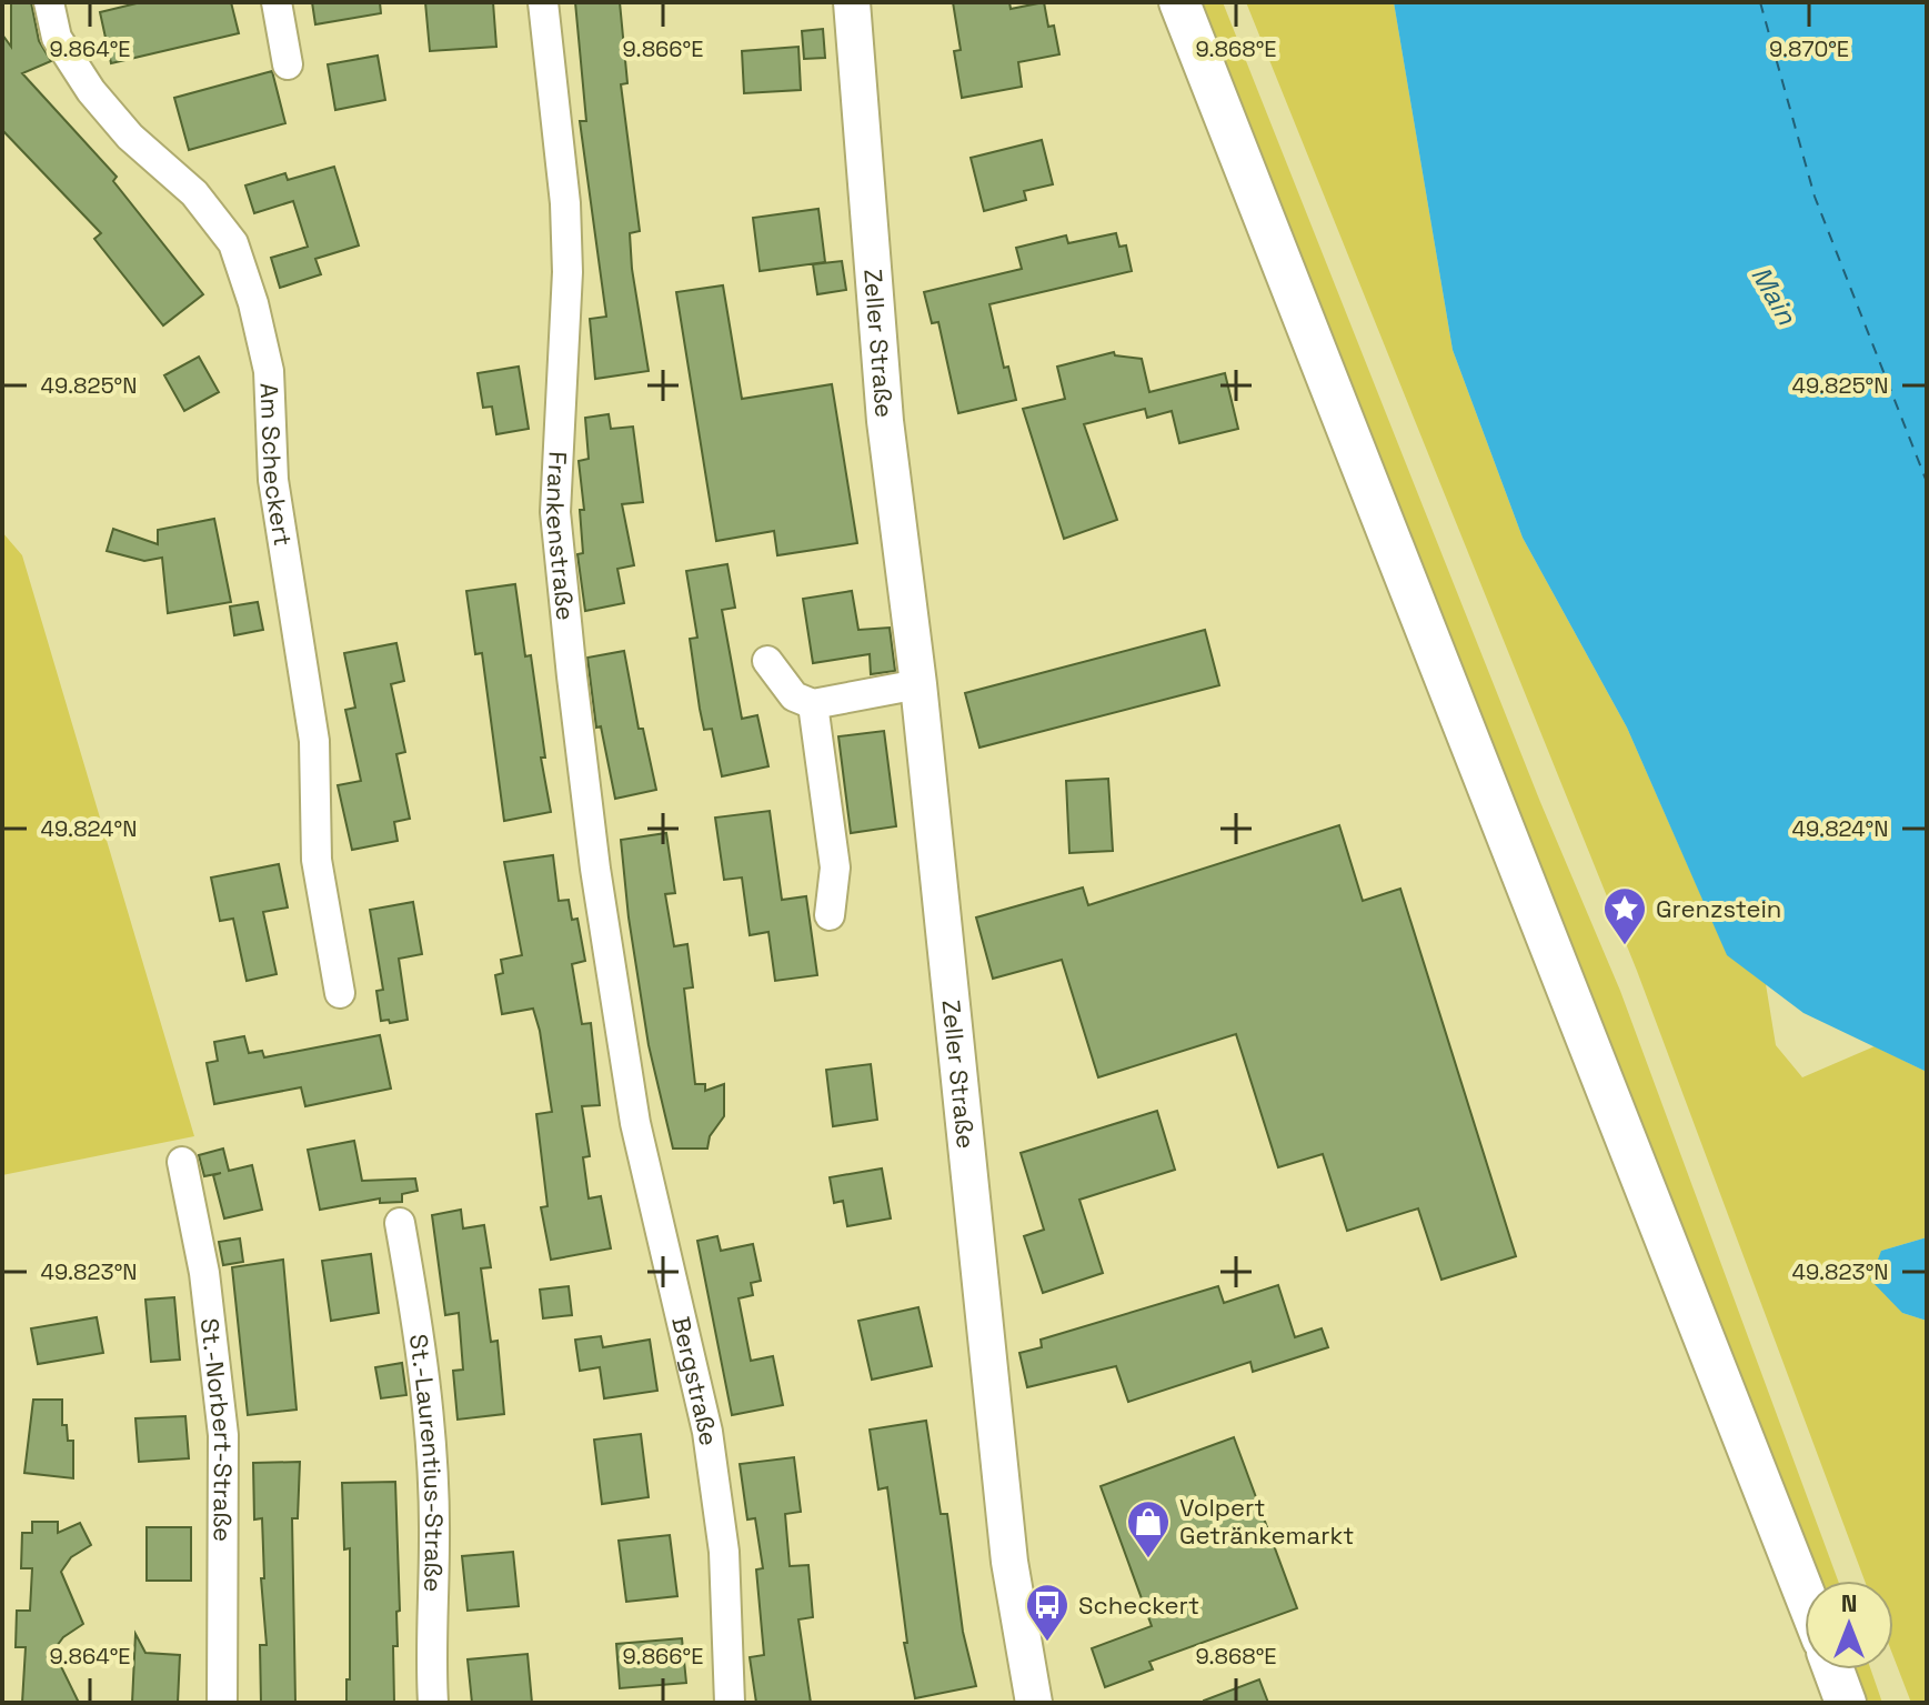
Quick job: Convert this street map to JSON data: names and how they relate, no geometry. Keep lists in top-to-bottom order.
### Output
{
  "streets": {
    "street": [
      "Zeller Straße",
      "Am Scheckert",
      "Frankenstraße",
      "Bergstraße",
      "St.-Norbert-Straße",
      "St.-Laurentius-Straße"
    ]
  },
  "crossings": [
    ["Frankenstraße", "Bergstraße"]
  ],
  "water": ["Main"],
  "places": {
    "place": ["Grenzstein"],
    "shop": ["Volpert Getränkemarkt"],
    "bus stop": ["Scheckert"]
  },
  "north": "top",
  "coordinates": [
    "9.864°E",
    "9.866°E",
    "9.868°E",
    "9.870°E",
    "49.825°N",
    "49.824°N",
    "49.823°N"
  ]
}
